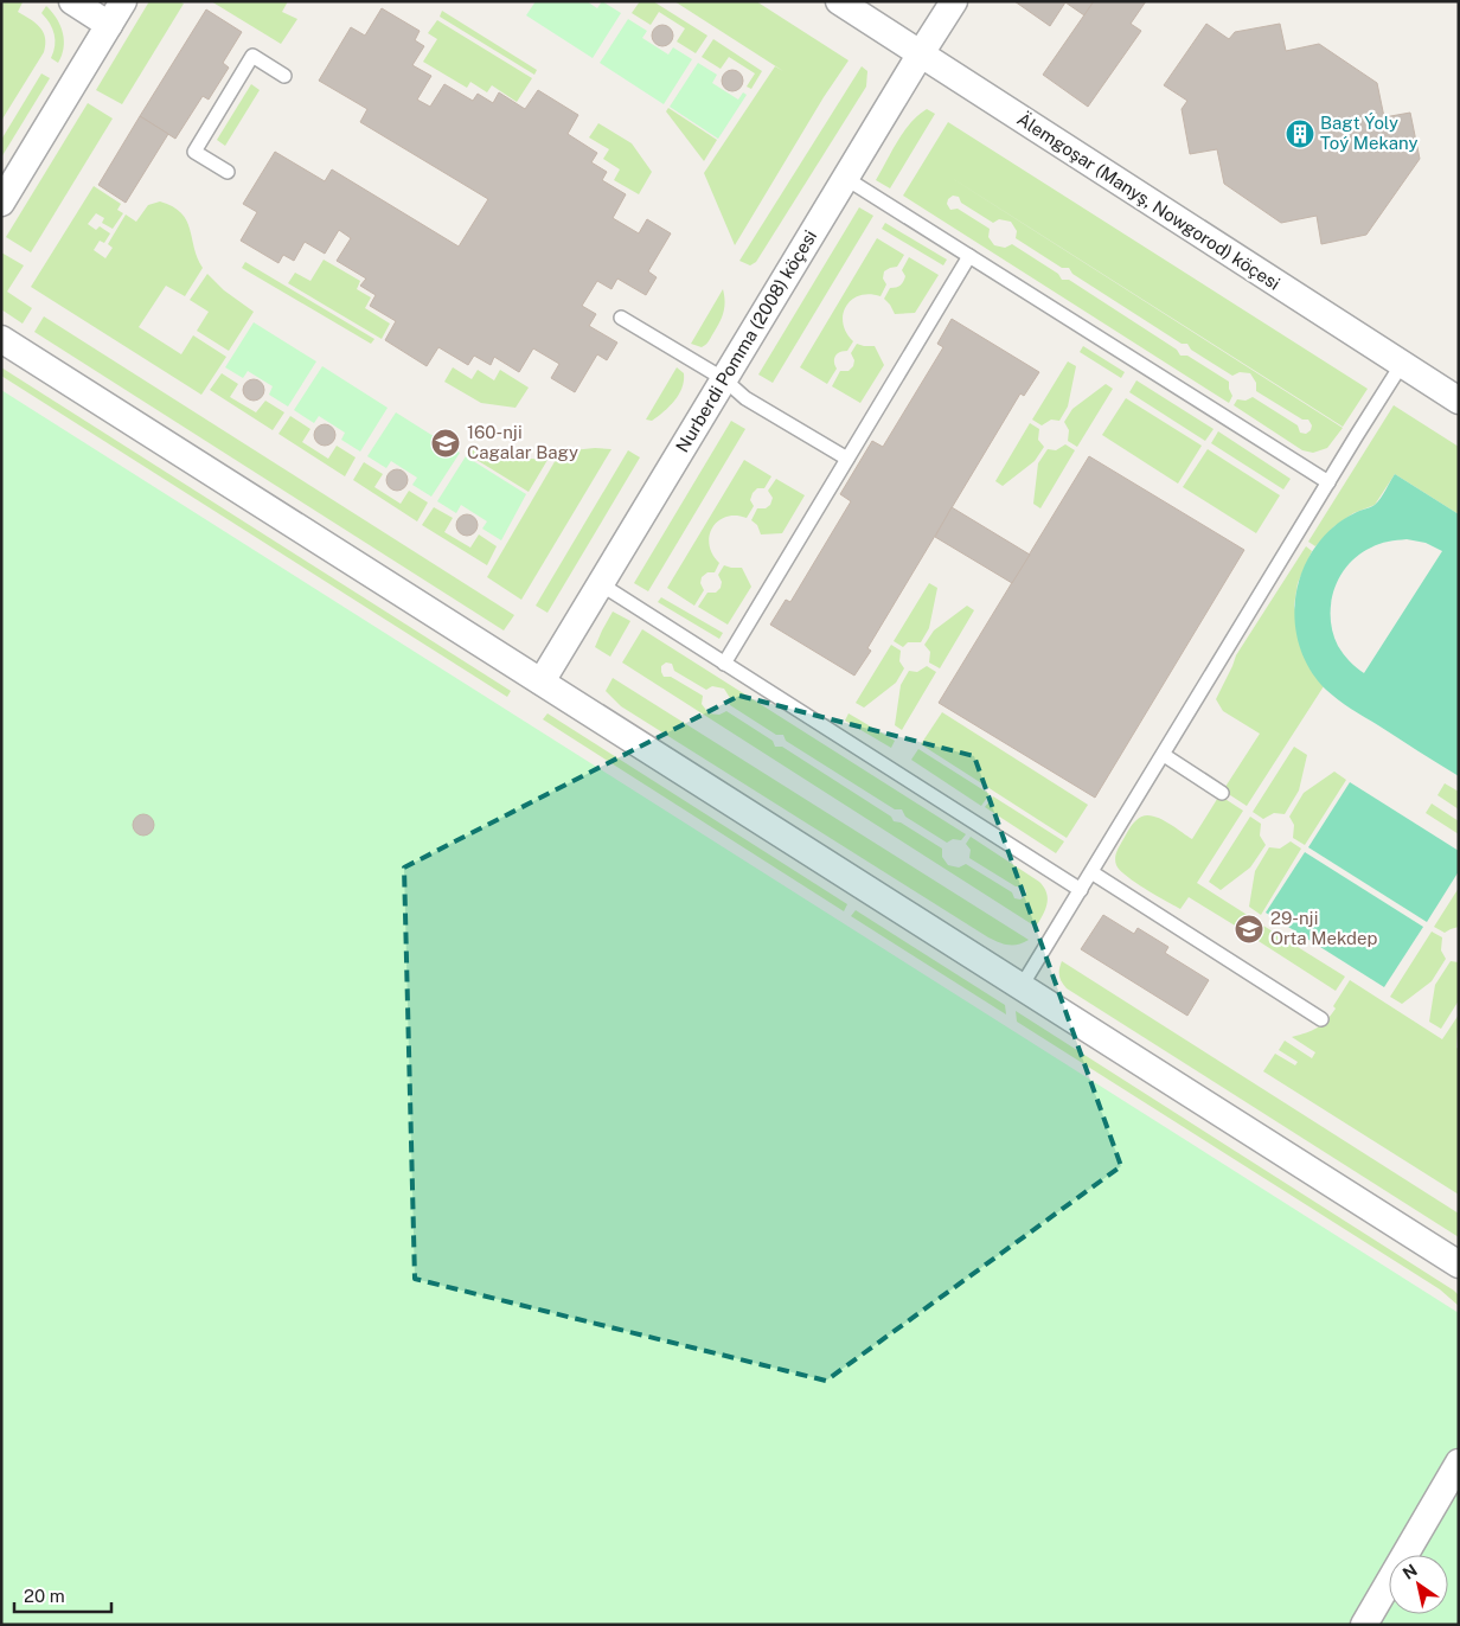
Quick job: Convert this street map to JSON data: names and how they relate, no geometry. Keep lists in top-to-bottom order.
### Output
{
  "streets": {
    "street": ["Älemgoşar (Manyş, Nowgorod) köçesi", "Nurberdi Pomma (2008) köçesi"]
  },
  "crossings": [
    ["Älemgoşar (Manyş, Nowgorod) köçesi", "Nurberdi Pomma (2008) köçesi"]
  ],
  "places": {
    "building": ["Bagt Ýoly Toý Mekany"],
    "school or university": ["160-nji Cagalar Bagy", "29-nji Orta Mekdep"]
  },
  "scale_bar": "20 m",
  "north": "top left"
}
